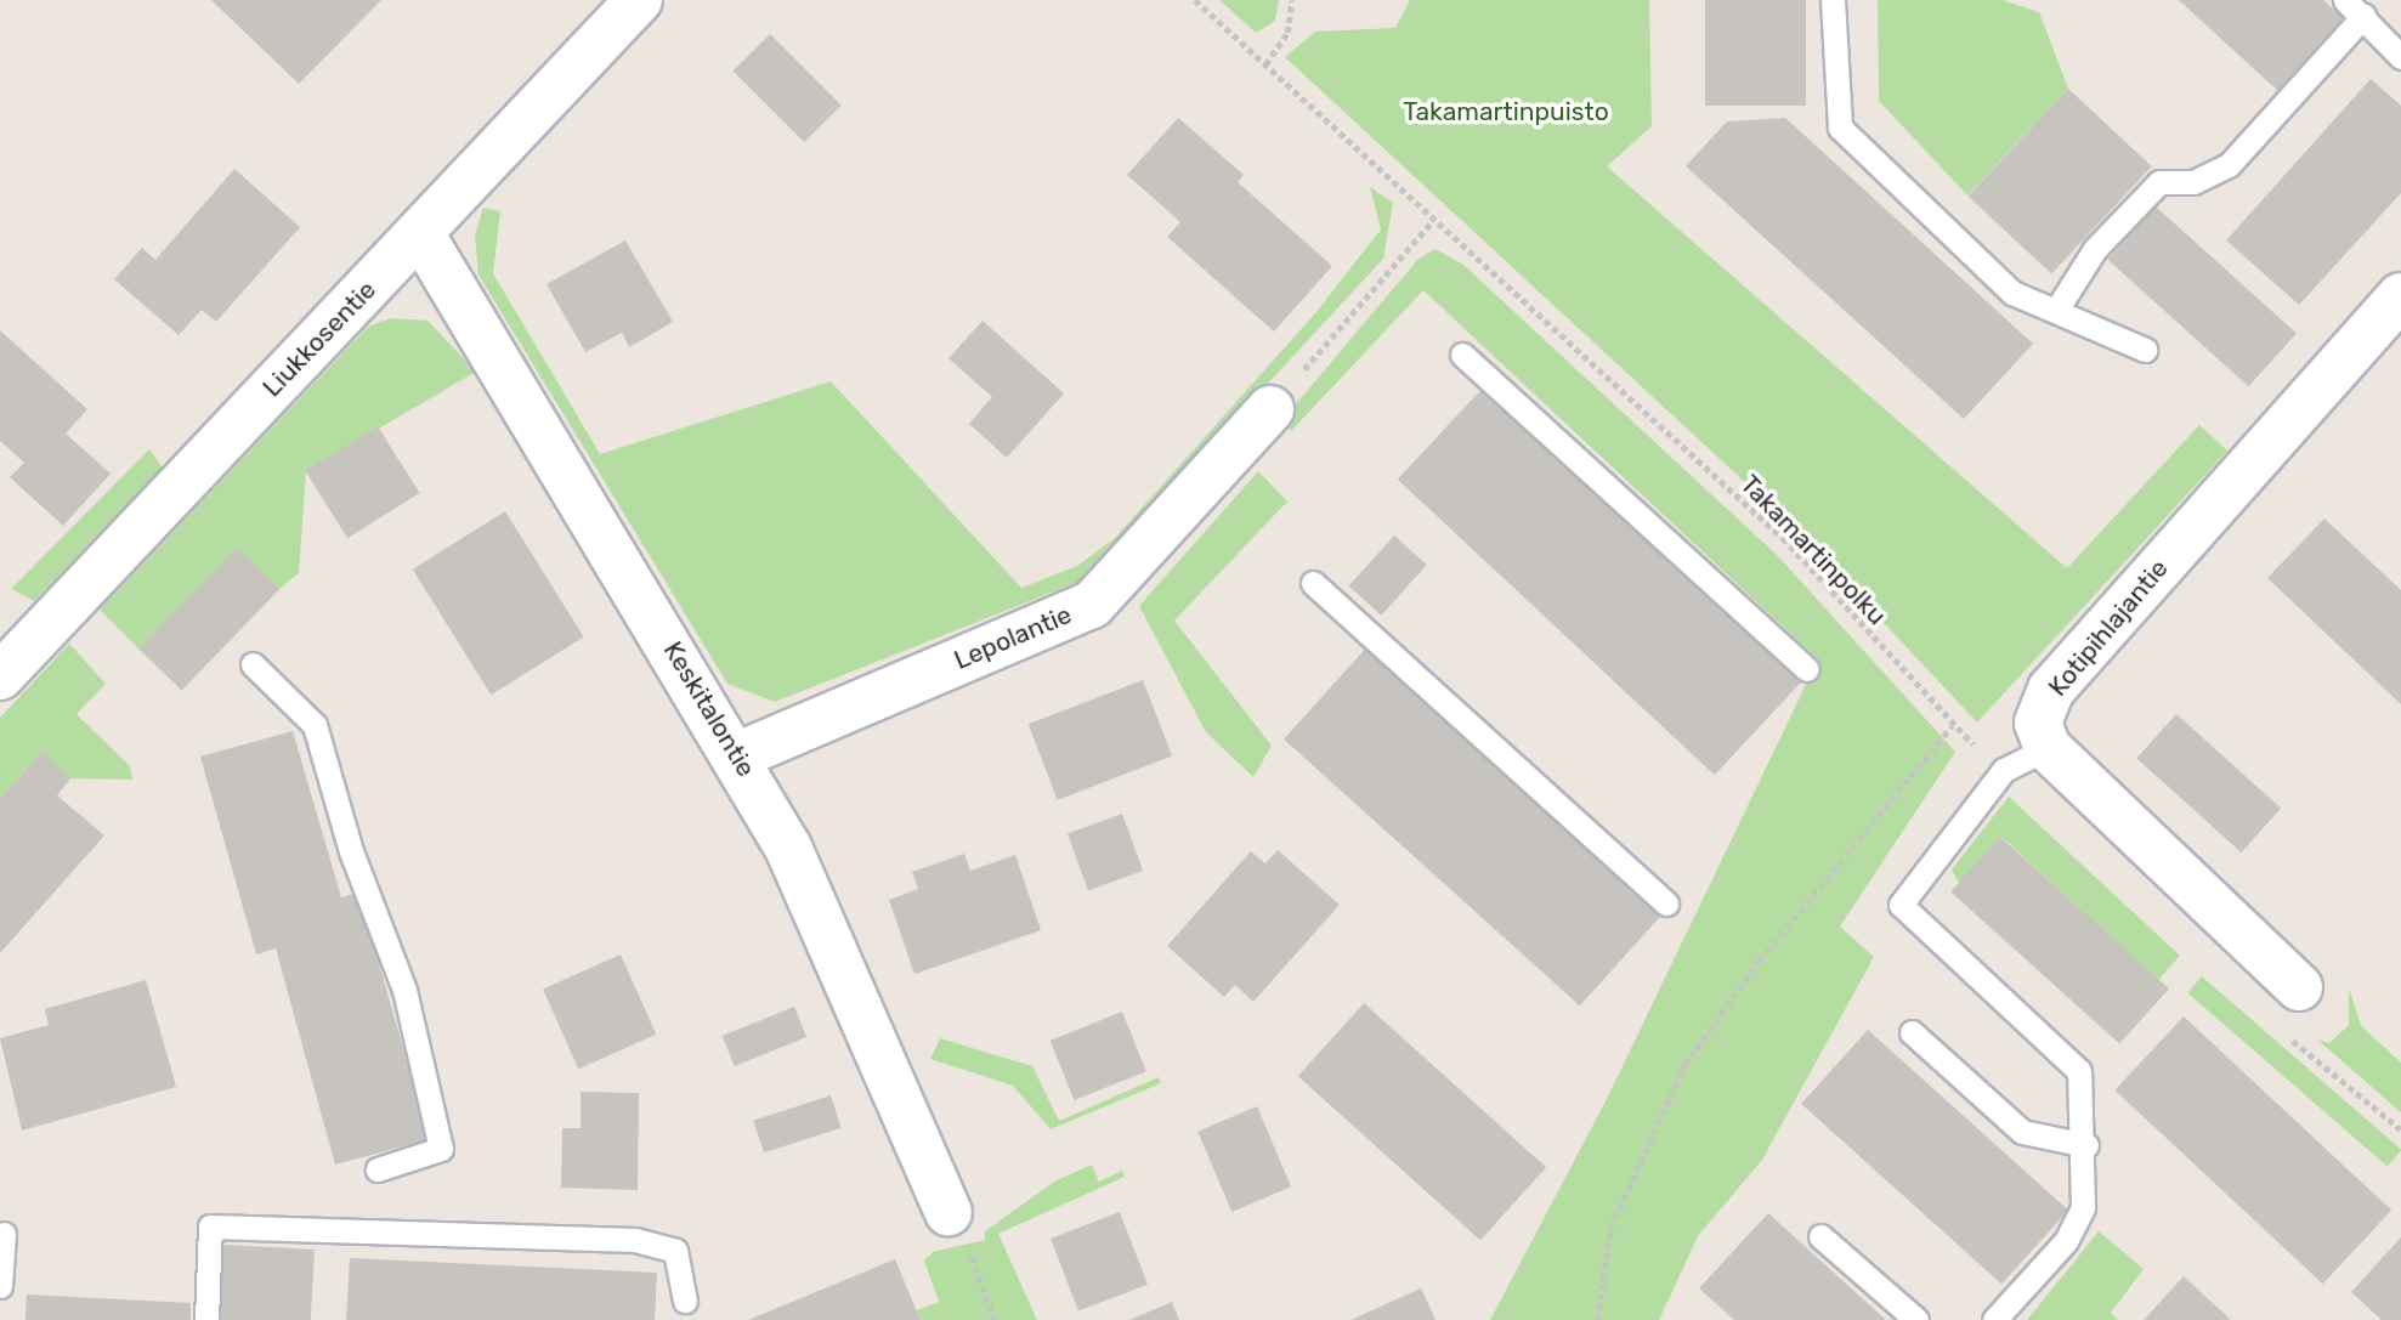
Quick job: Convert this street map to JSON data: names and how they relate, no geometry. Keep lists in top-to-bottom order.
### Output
{
  "streets": {
    "street": [
      "Liukkosentie",
      "Kotipihlajantie",
      "Lepolantie",
      "Keskitalontie"
    ],
    "path": ["Takamartinpolku"]
  },
  "crossings": [
    ["Liukkosentie", "Keskitalontie"],
    ["Lepolantie", "Keskitalontie"]
  ],
  "parks": ["Takamartinpuisto"]
}
